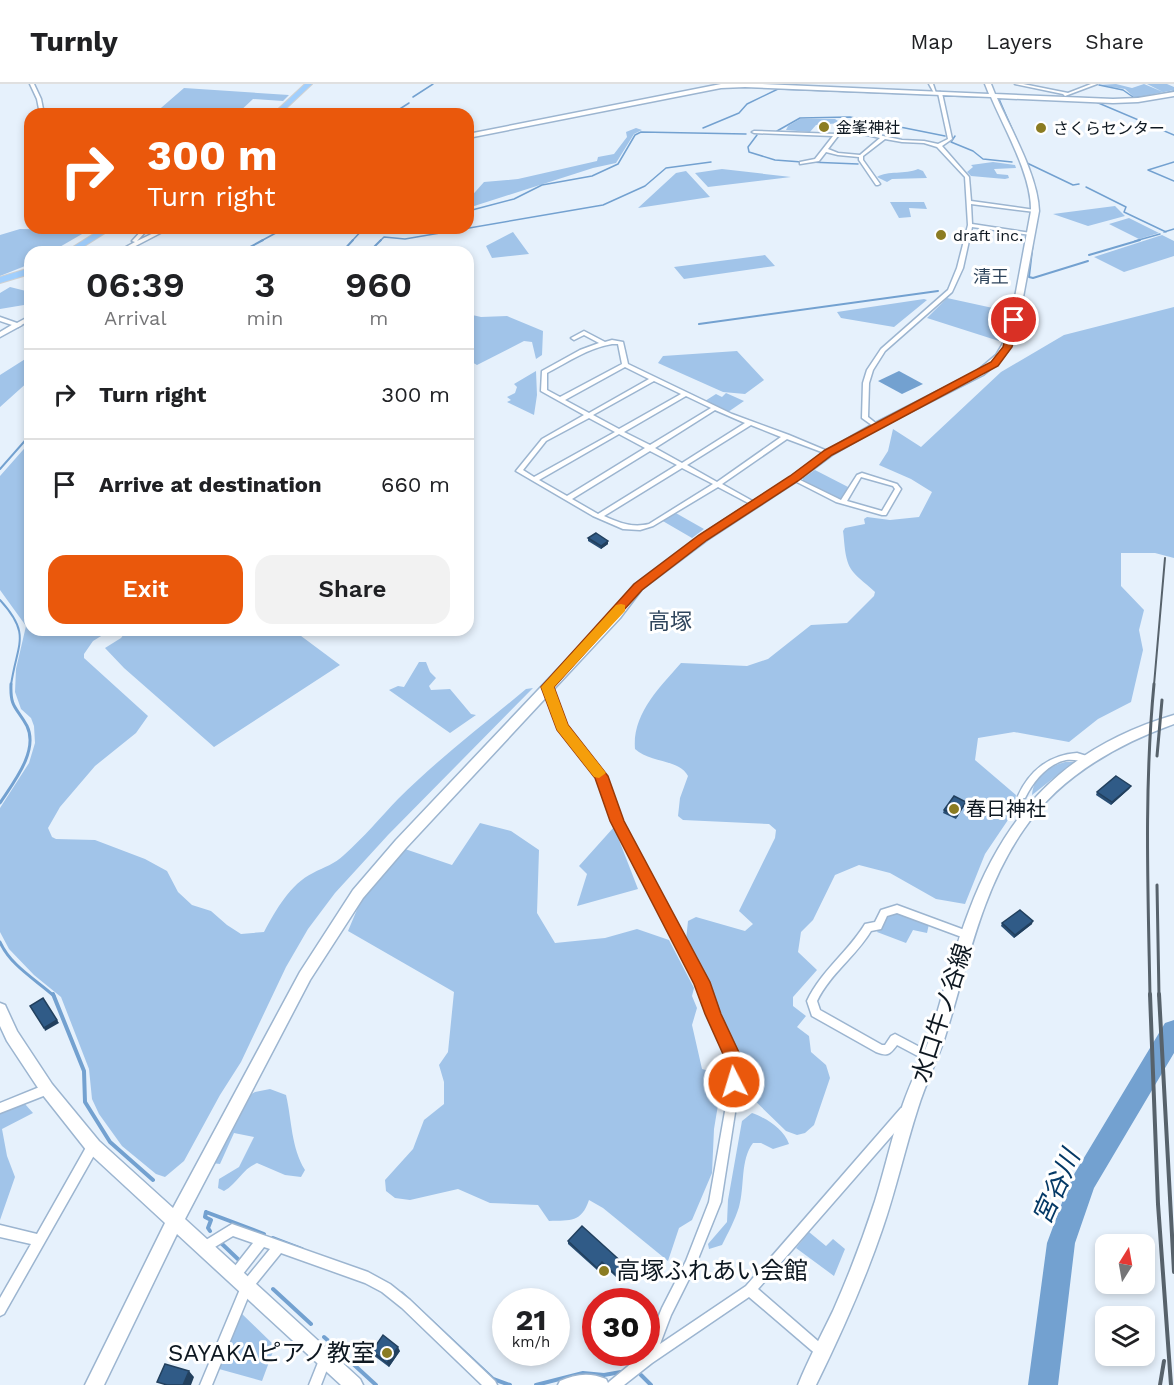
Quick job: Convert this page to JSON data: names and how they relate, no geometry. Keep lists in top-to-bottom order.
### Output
{
  "streets": {
    "street": ["水口牛ノ谷線"]
  },
  "districts": ["清王", "高塚"],
  "water": ["宮谷川"],
  "places": [
    "金峯神社",
    "さくらセンター",
    "draft inc.",
    "春日神社",
    "高塚ふれあい会館",
    "SAYAKAピアノ教室"
  ],
  "north": "top",
  "page": {
    "header": "Turnly",
    "nav": ["Map", "Layers", "Share"],
    "turn": ["300 m", "Turn right"],
    "eta": [
      "06:39",
      "Arrival",
      "3",
      "min",
      "960",
      "m"
    ],
    "list": [
      {
        "name": "Turn right",
        "value": "300 m"
      },
      {
        "name": "Arrive at destination",
        "value": "660 m"
      }
    ],
    "buttons": ["Exit", "Share"],
    "speed": "21 km/h",
    "limit": "30"
  }
}
